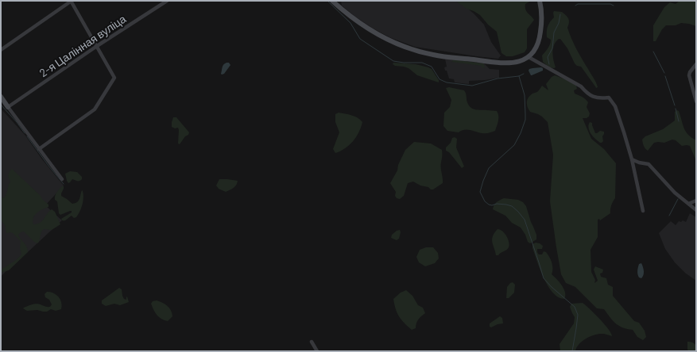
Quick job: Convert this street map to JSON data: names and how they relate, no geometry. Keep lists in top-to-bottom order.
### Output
{
  "streets": {
    "street": ["2-я Цалінная вуліца"]
  }
}
